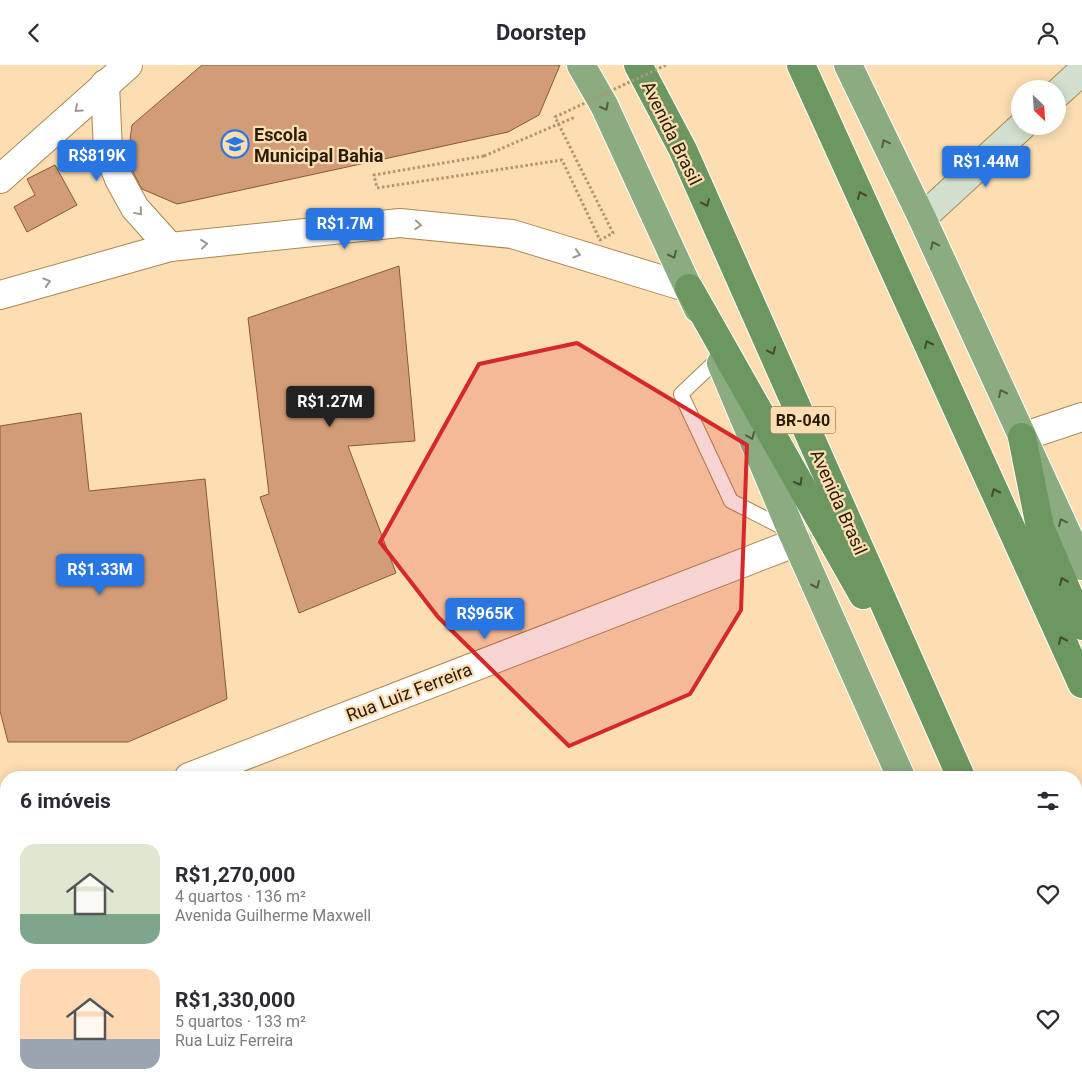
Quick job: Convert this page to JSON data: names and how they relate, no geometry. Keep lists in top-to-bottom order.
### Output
{
  "streets": {
    "highway": ["Avenida Brasil", "BR-040"],
    "street": ["Rua Luiz Ferreira"]
  },
  "places": {
    "school or university": ["Escola Municipal Bahia"]
  },
  "north": "bottom right",
  "page": {
    "header": "Doorstep",
    "price": [
      "R$819K",
      "R$1.44M",
      "R$1.7M",
      "R$1.27M",
      "R$1.33M",
      "R$965K"
    ],
    "heading": "6 imóveis",
    "list": [
      {
        "name": "R$1,270,000",
        "note": "4 quartos · 136 m² · Avenida Guilherme Maxwell"
      },
      {
        "name": "R$1,330,000",
        "note": "5 quartos · 133 m² · Rua Luiz Ferreira"
      }
    ]
  }
}
